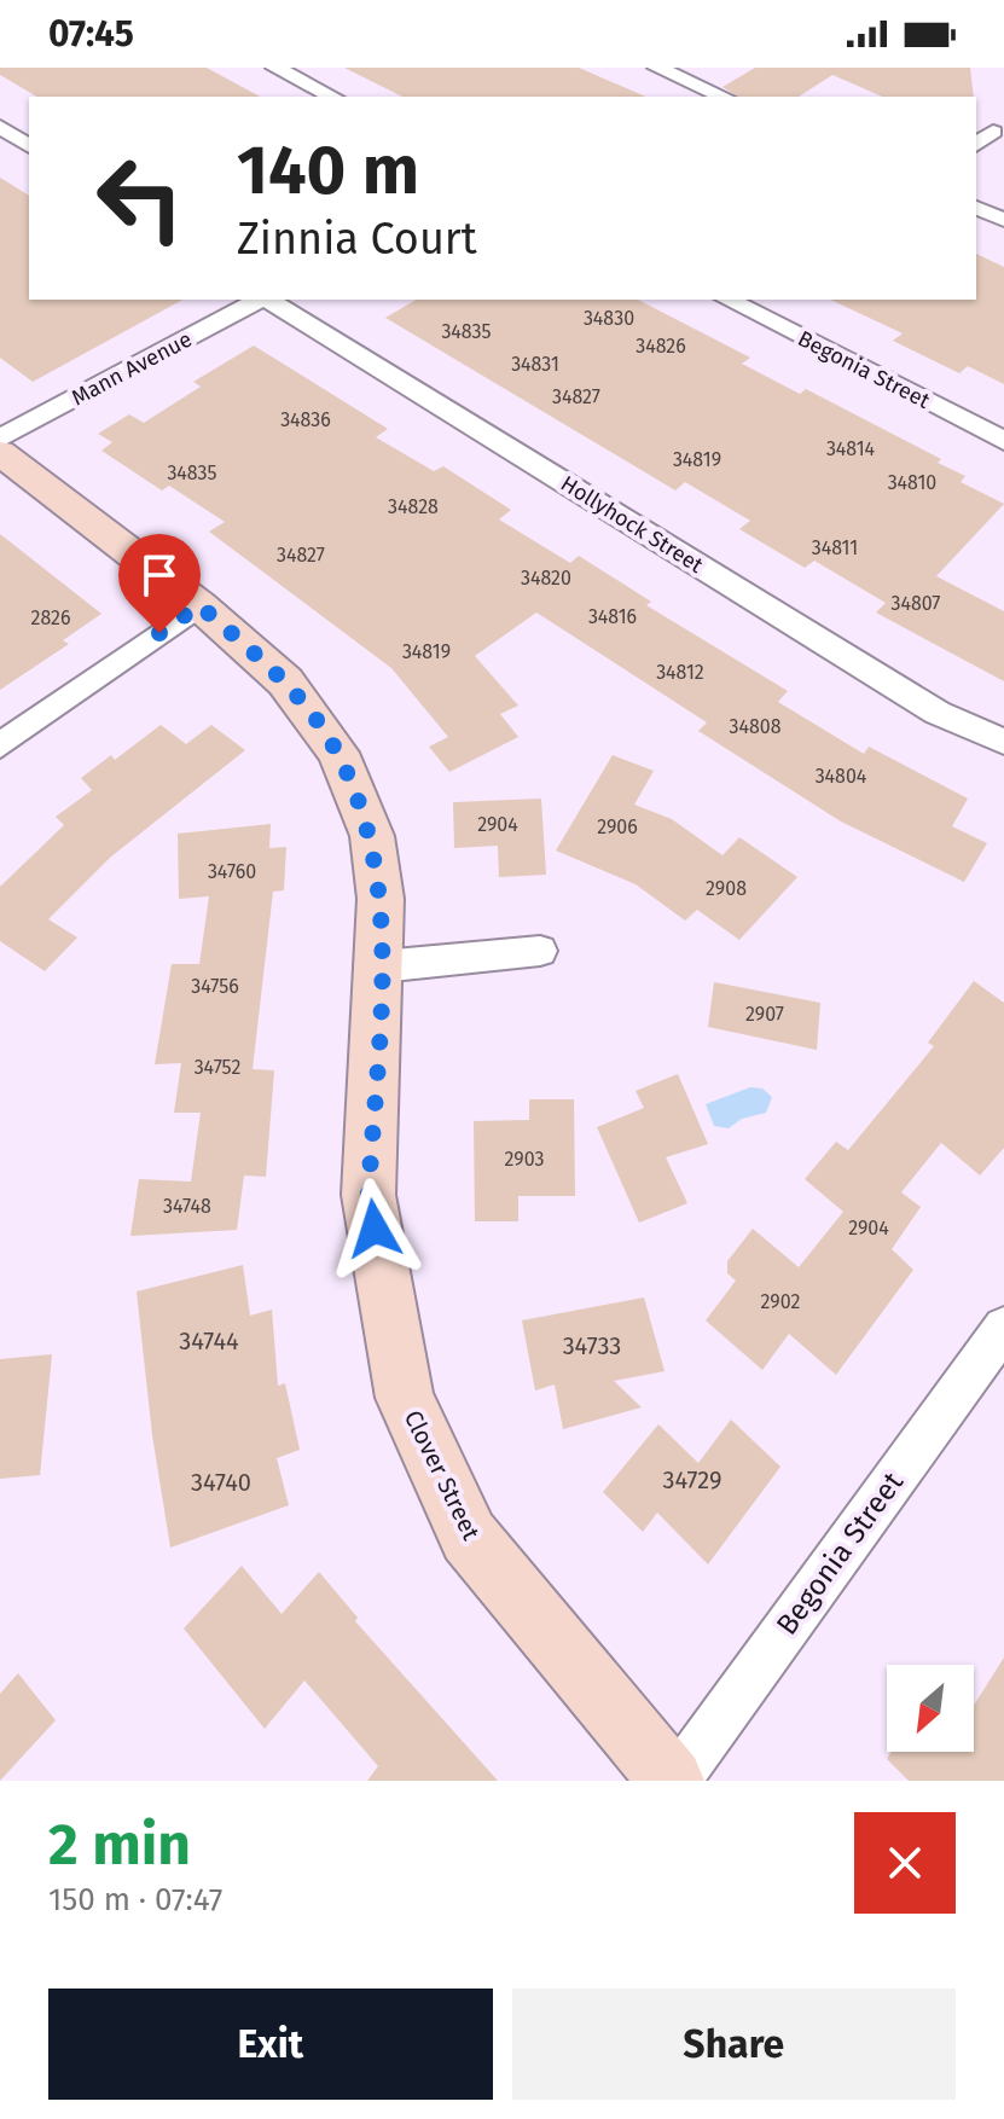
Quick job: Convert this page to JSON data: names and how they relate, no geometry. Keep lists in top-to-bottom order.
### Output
{
  "streets": {
    "street": [
      "Mann Avenue",
      "Begonia Street",
      "Hollyhock Street",
      "Clover Street"
    ]
  },
  "crossings": [
    ["Begonia Street", "Clover Street"]
  ],
  "house_numbers": [
    "34830",
    "34835",
    "34826",
    "34831",
    "34827",
    "34836",
    "34814",
    "34819",
    "34835",
    "34810",
    "34828",
    "34811",
    "34827",
    "34820",
    "34807",
    "34816",
    "2826",
    "34819",
    "34812",
    "34808",
    "34804",
    "2904",
    "2906",
    "34760",
    "2908",
    "34756",
    "2907",
    "34752",
    "2903",
    "34748",
    "2904",
    "2902",
    "34744",
    "34733",
    "34729",
    "34740"
  ],
  "north": "bottom left",
  "page": {
    "status": "07:45",
    "turn": ["140 m", "Zinnia Court"],
    "heading": ["2 min", "150 m · 07:47"],
    "buttons": ["Exit", "Share"]
  }
}
